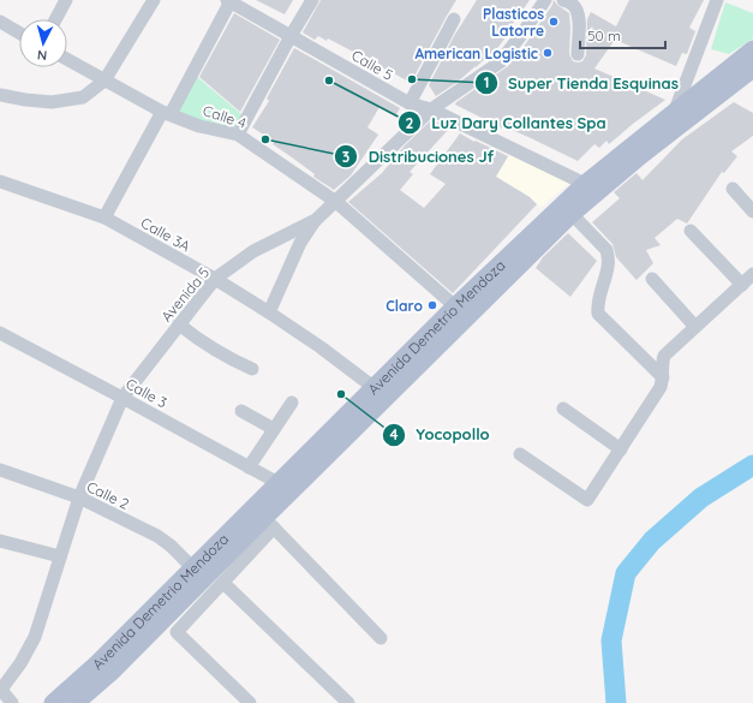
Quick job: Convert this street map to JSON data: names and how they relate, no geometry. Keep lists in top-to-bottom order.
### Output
{
  "streets": {
    "main road": ["Avenida Demetrio Mendoza"],
    "street": [
      "Calle 5",
      "Calle 4",
      "Calle 3A",
      "Avenida 5",
      "Calle 3",
      "Calle 2"
    ]
  },
  "crossings": [
    ["Calle 5", "Avenida 5"],
    ["Calle 5", "Avenida Demetrio Mendoza"],
    ["Calle 4", "Avenida 5"],
    ["Calle 4", "Avenida Demetrio Mendoza"],
    ["Calle 3A", "Avenida 5"],
    ["Calle 3A", "Avenida Demetrio Mendoza"],
    ["Avenida 5", "Calle 3"],
    ["Avenida 5", "Calle 2"],
    ["Avenida Demetrio Mendoza", "Calle 3"],
    ["Avenida Demetrio Mendoza", "Calle 2"]
  ],
  "places": [
    "Plasticos Latorre",
    "American Logistic",
    "Super Tienda Esquinas",
    "Luz Dary Collantes Spa",
    "Distribuciones Jf",
    "Claro",
    "Yocopollo"
  ],
  "scale_bar": "50 m",
  "north": "bottom"
}
